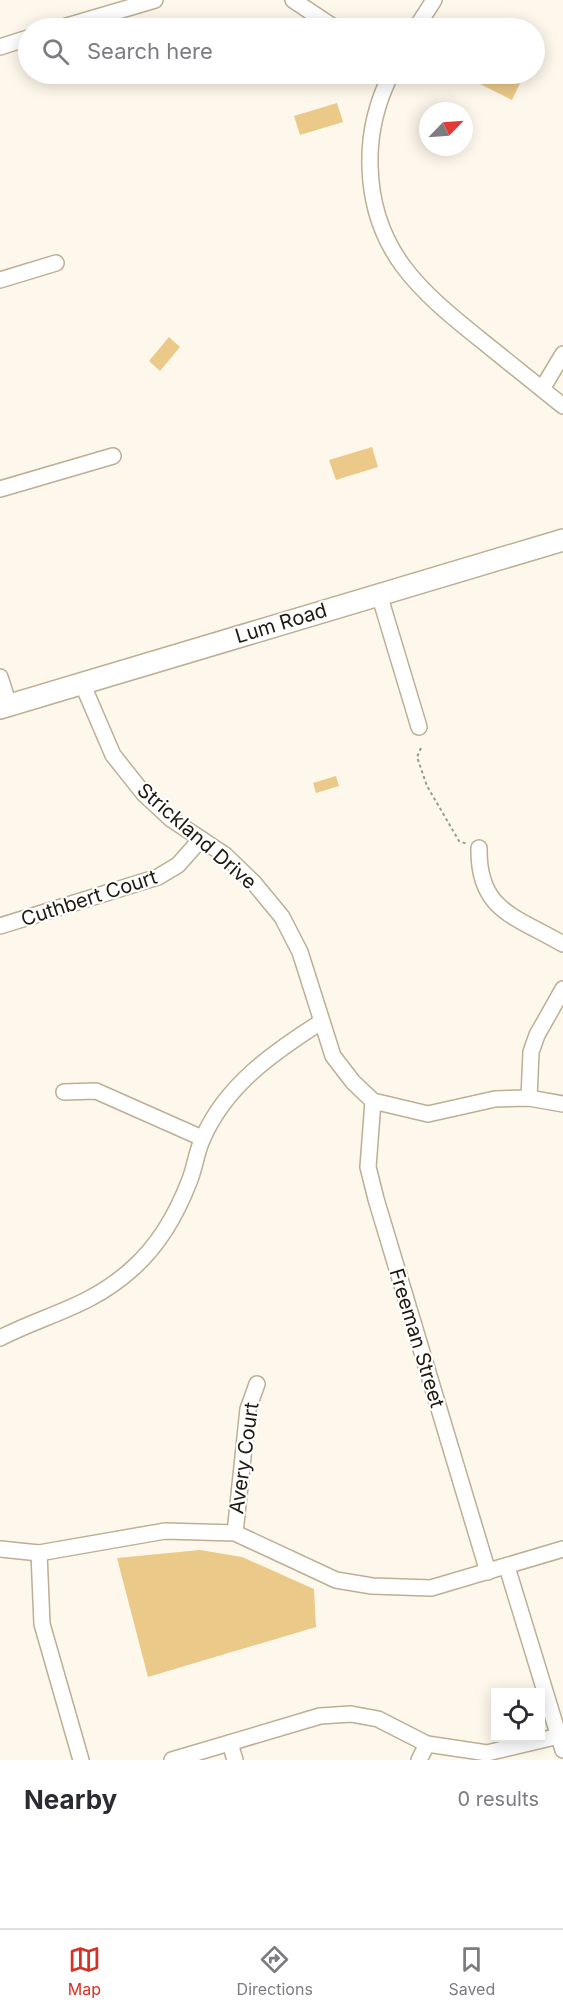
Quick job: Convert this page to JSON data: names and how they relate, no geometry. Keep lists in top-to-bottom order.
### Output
{
  "streets": {
    "street": [
      "Lum Road",
      "Strickland Drive",
      "Cuthbert Court",
      "Freeman Street",
      "Avery Court"
    ]
  },
  "crossings": [
    ["Lum Road", "Strickland Drive"],
    ["Strickland Drive", "Cuthbert Court"],
    ["Strickland Drive", "Freeman Street"]
  ],
  "north": "top right",
  "page": {
    "search": "Search here",
    "heading": ["Nearby", "0 results"],
    "nav": ["Map", "Directions", "Saved"]
  }
}
